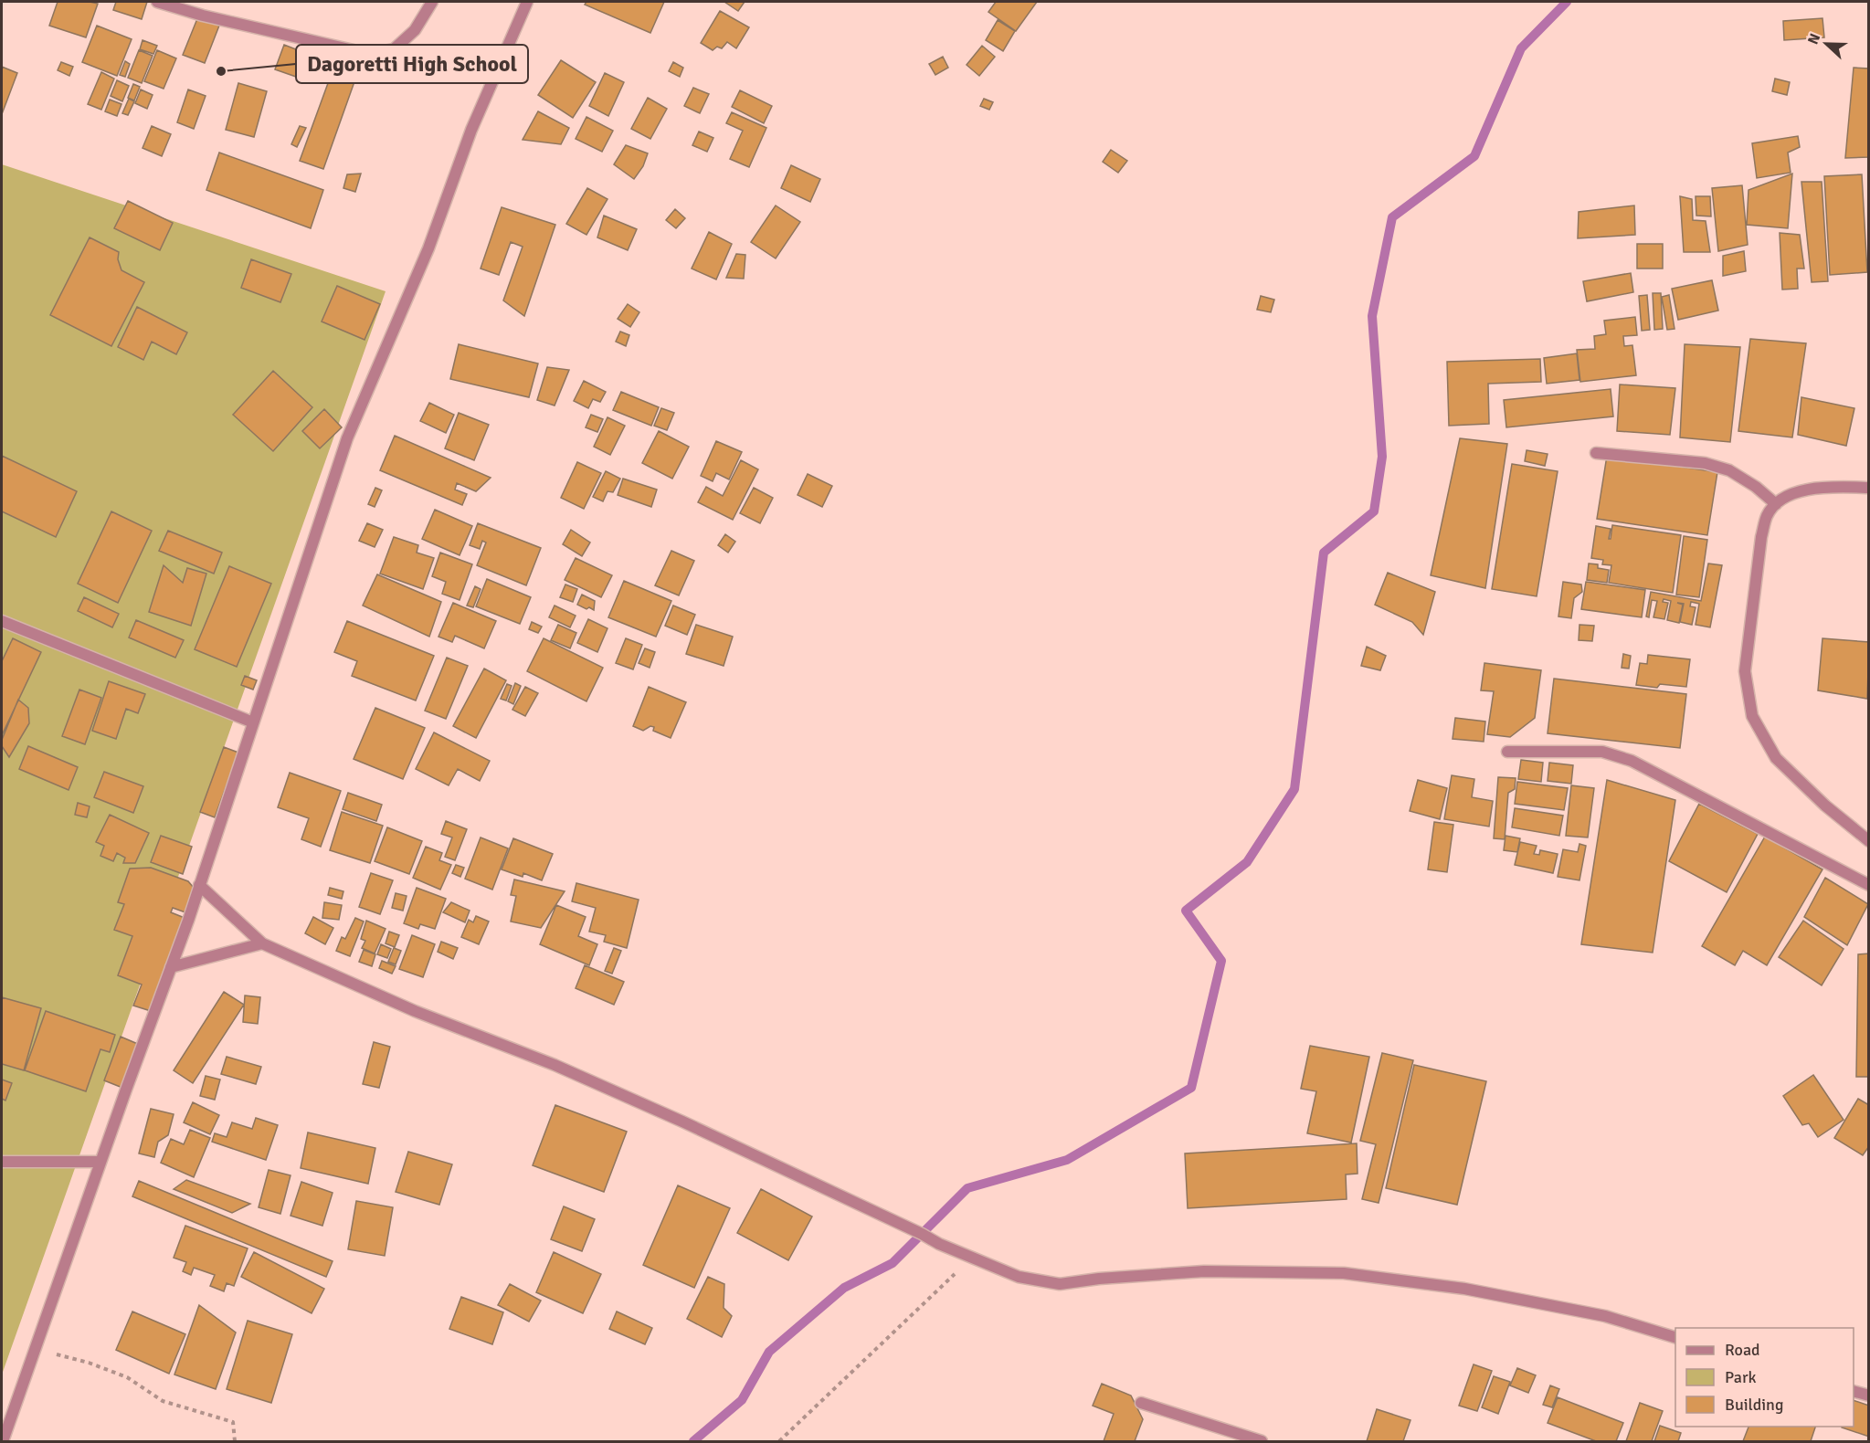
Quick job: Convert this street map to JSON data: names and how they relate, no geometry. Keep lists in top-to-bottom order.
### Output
{
  "places": ["Dagoretti High School"],
  "legend": ["Road", "Park", "Building"],
  "north": "left"
}
